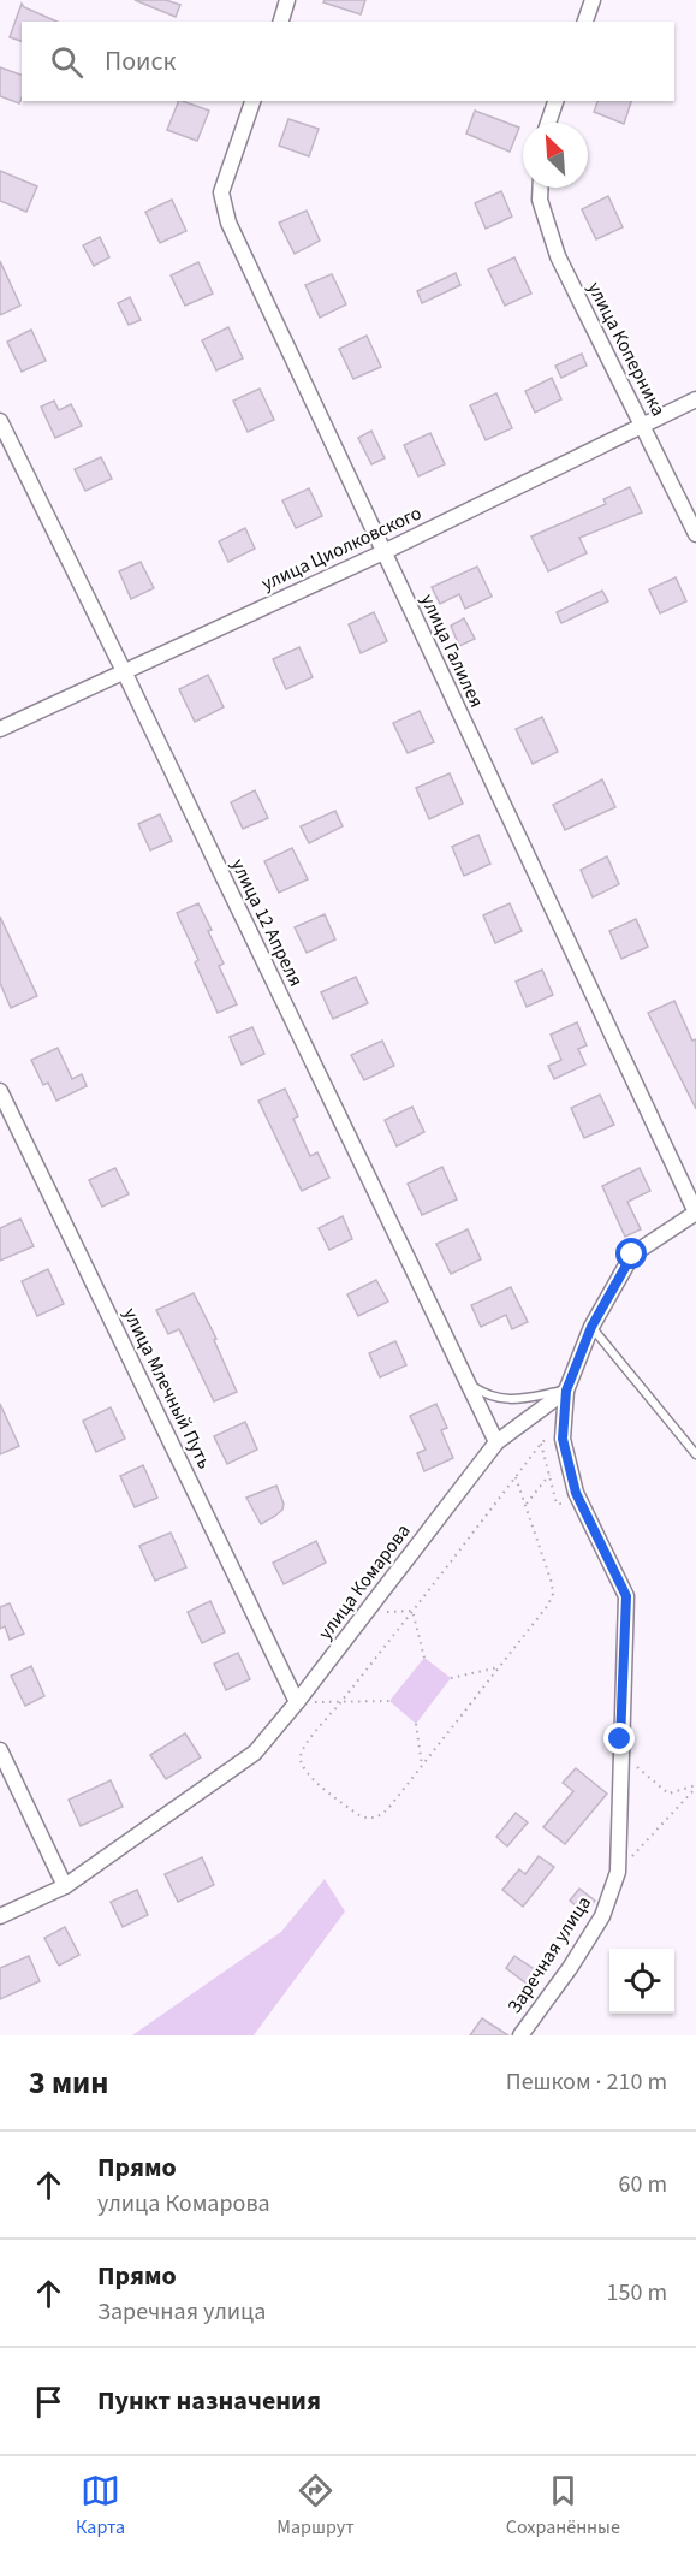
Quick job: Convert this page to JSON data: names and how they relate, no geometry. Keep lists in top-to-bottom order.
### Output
{
  "streets": {
    "street": [
      "улица Коперника",
      "улица Циолковского",
      "улица Галилея",
      "улица 12 Апреля",
      "улица Млечный Путь",
      "улица Комарова",
      "Заречная улица"
    ]
  },
  "crossings": [
    ["улица Коперника", "улица Циолковского"],
    ["улица Циолковского", "улица Галилея"],
    ["улица Циолковского", "улица 12 Апреля"],
    ["улица 12 Апреля", "улица Комарова"],
    ["улица Млечный Путь", "улица Комарова"],
    ["улица Комарова", "Заречная улица"]
  ],
  "north": "top left",
  "page": {
    "search": "Поиск",
    "heading": ["3 мин", "Пешком · 210 m"],
    "list": [
      ["Прямо", "улица Комарова", "60 m"],
      ["Прямо", "Заречная улица", "150 m"],
      "Пункт назначения"
    ],
    "nav": ["Карта", "Маршрут", "Сохранённые"]
  }
}
